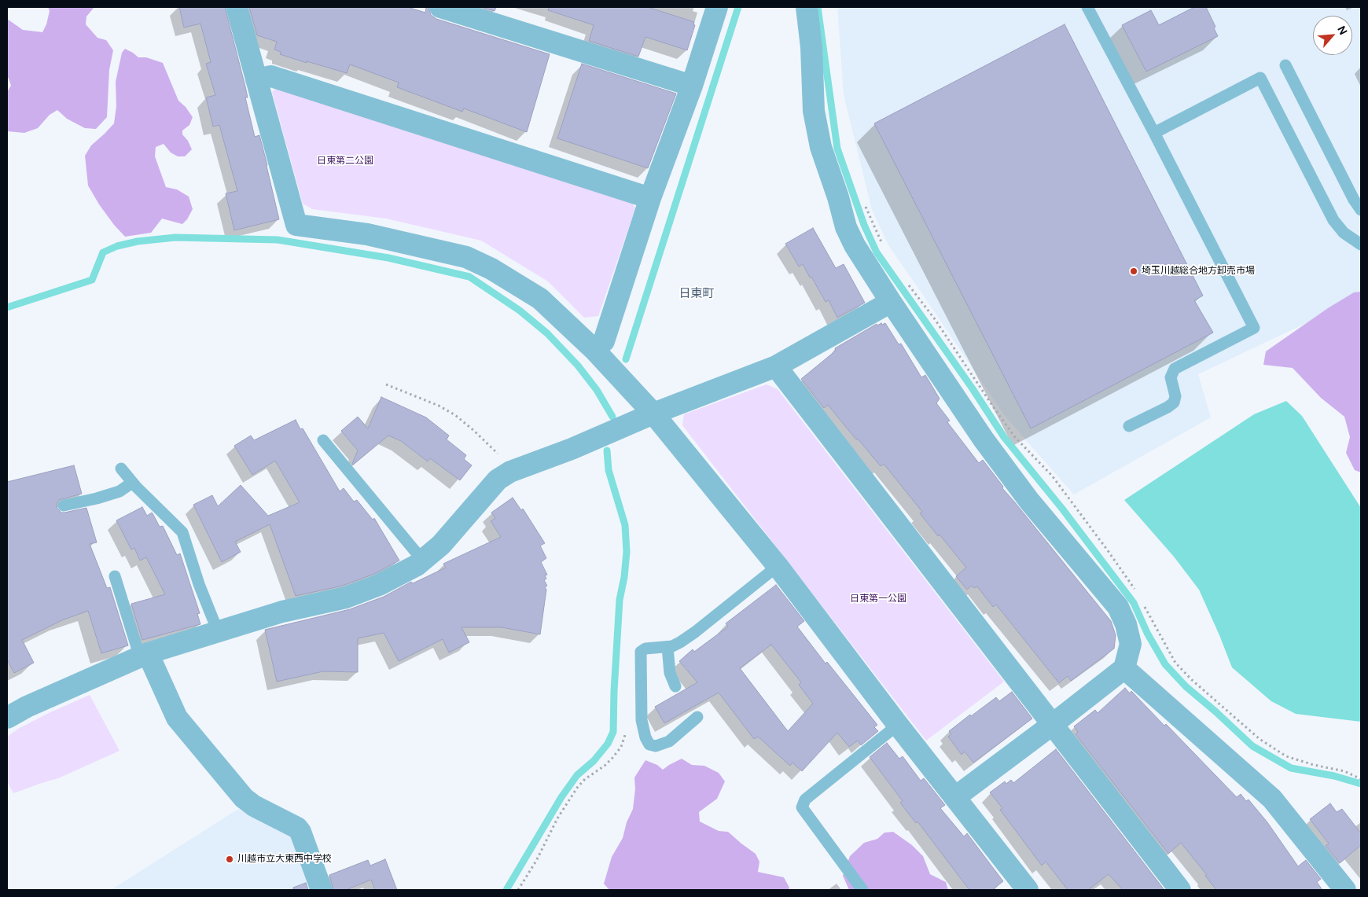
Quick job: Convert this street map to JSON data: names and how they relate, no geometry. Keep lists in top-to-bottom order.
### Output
{
  "districts": ["日東町"],
  "parks": ["日東第二公園", "日東第一公園"],
  "places": ["埼玉川越総合地方卸売市場", "川越市立大東西中学校"],
  "north": "top right"
}
